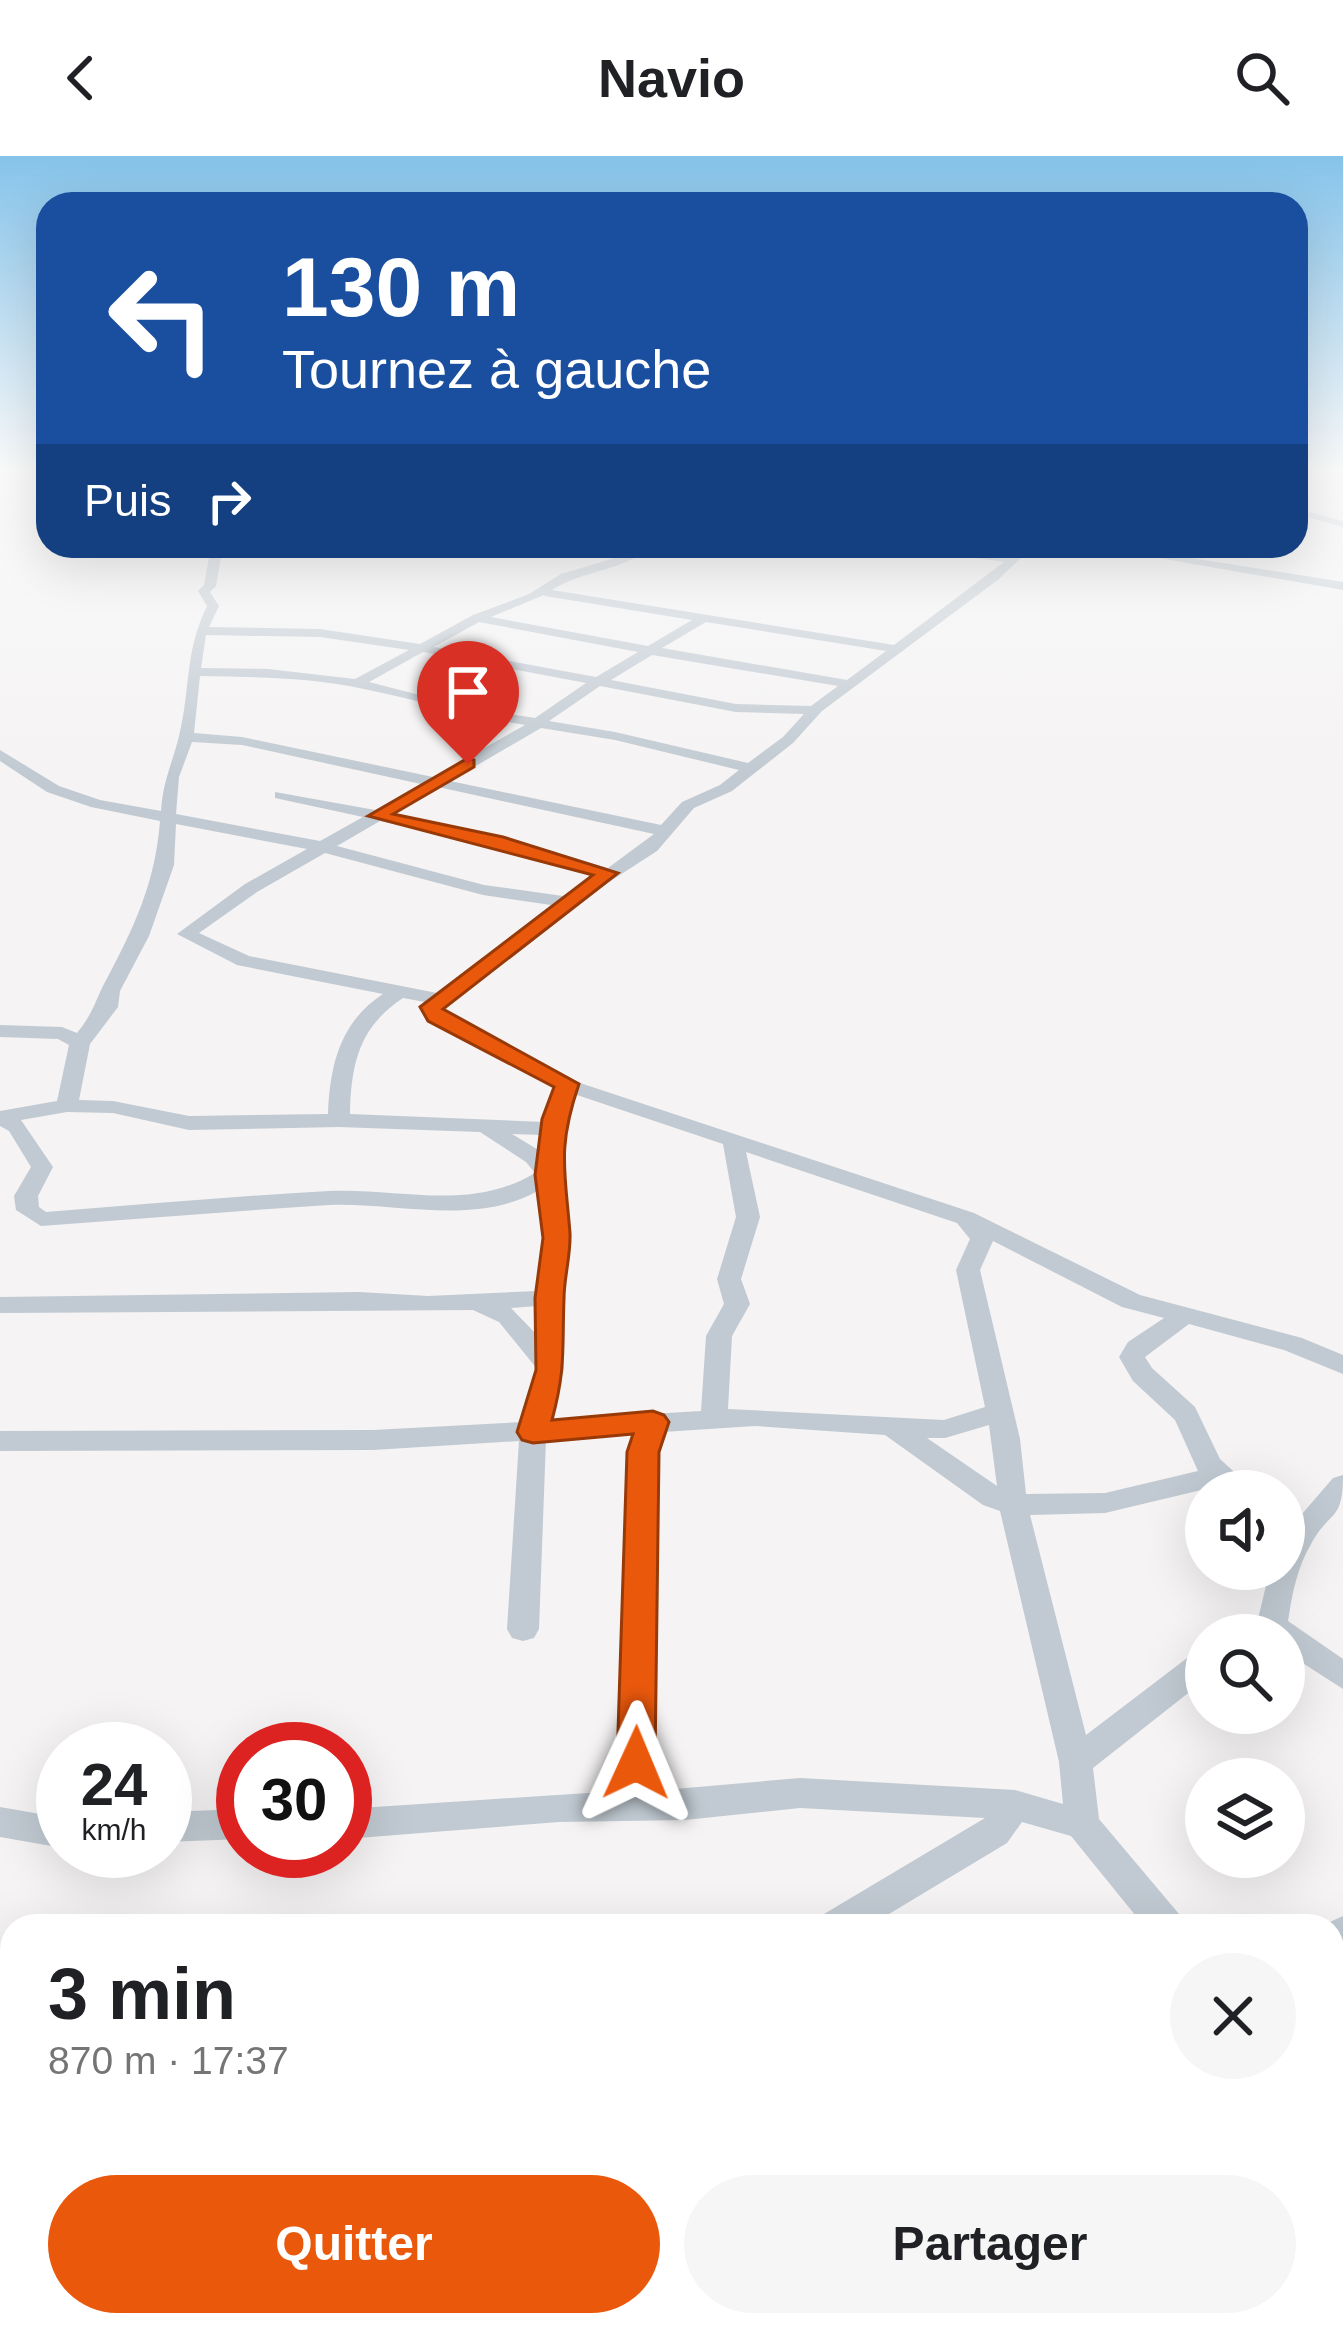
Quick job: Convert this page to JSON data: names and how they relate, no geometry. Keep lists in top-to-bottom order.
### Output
{
  "page": {
    "header": "Navio",
    "turn": ["130 m", "Tournez à gauche"],
    "then": "Puis",
    "speed": "24 km/h",
    "limit": "30",
    "heading": ["3 min", "870 m · 17:37"],
    "buttons": ["Quitter", "Partager"]
  }
}
